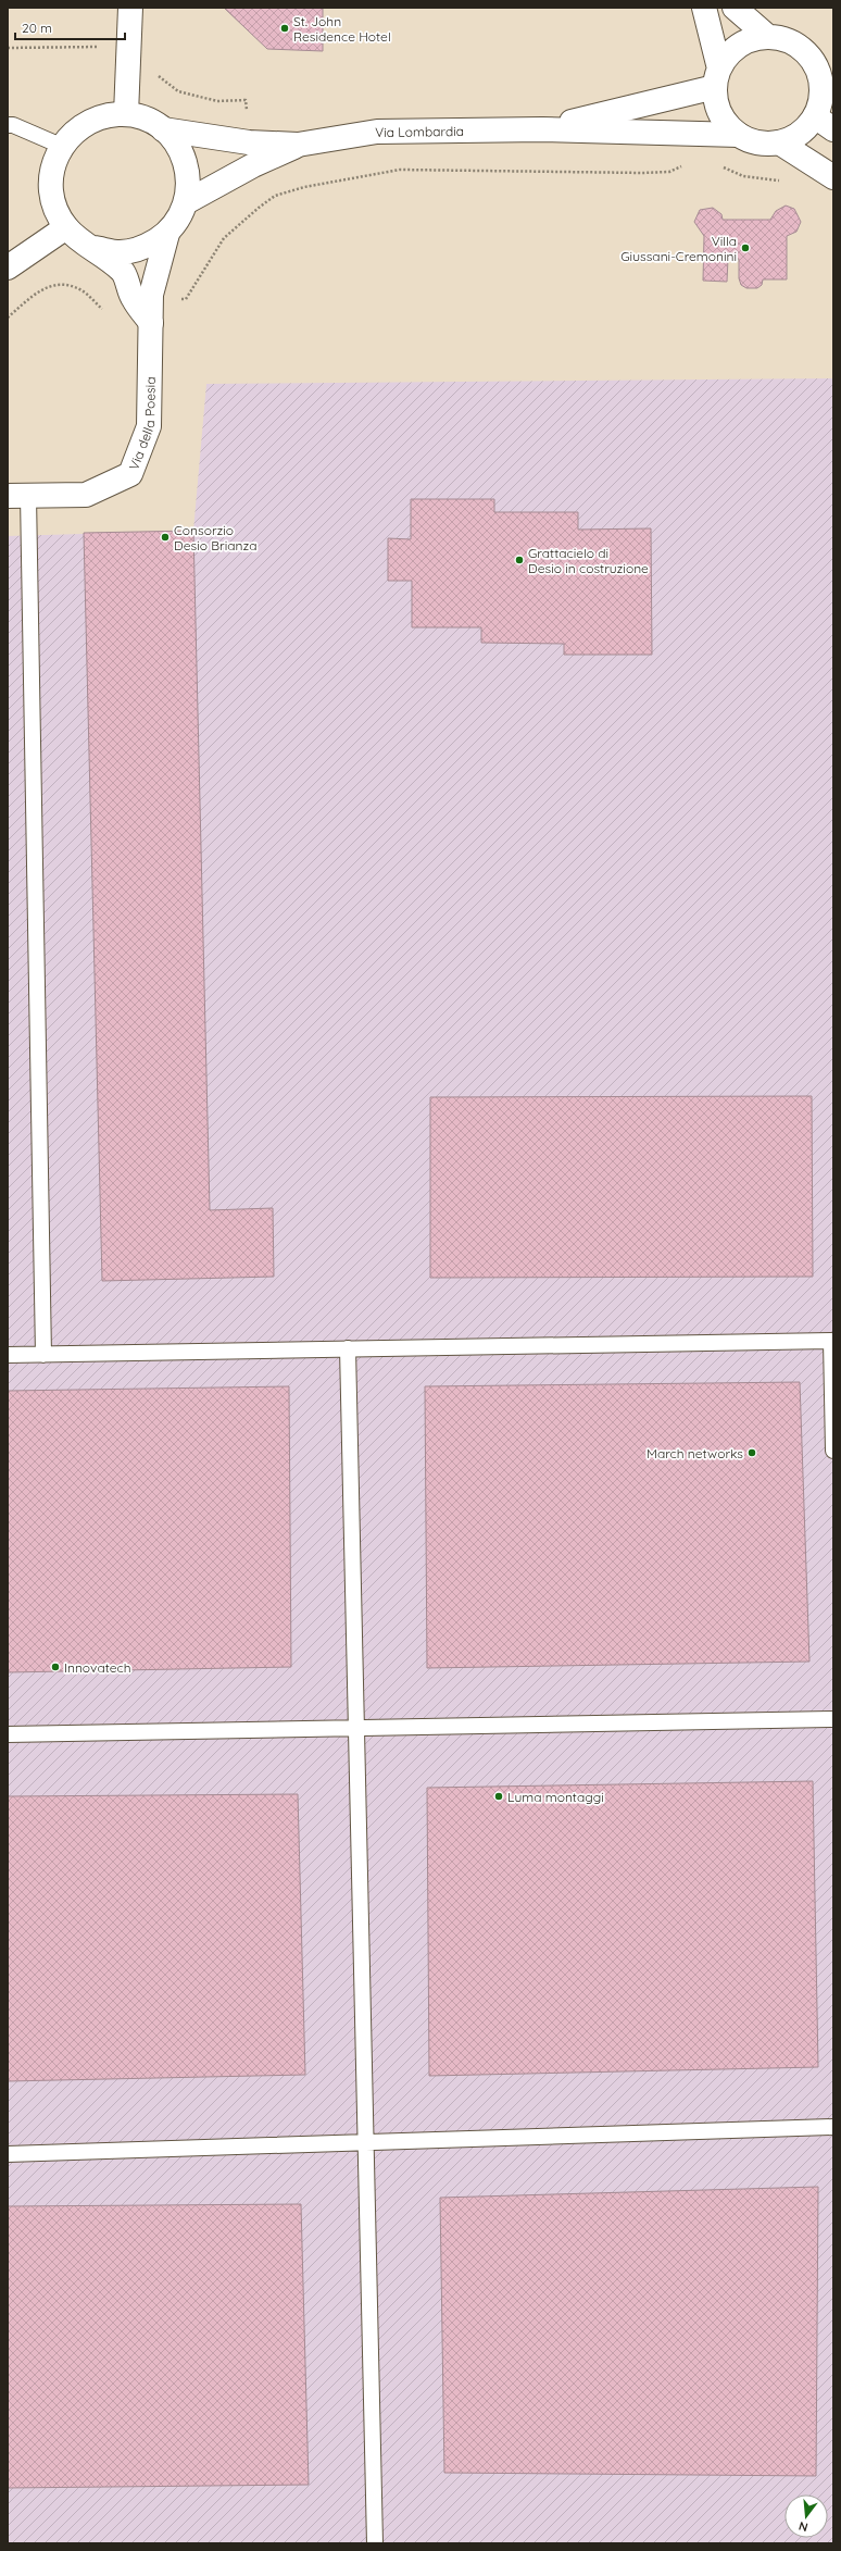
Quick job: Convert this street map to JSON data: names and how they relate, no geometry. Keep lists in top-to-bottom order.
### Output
{
  "streets": {
    "street": ["Via Lombardia", "Via della Poesia"]
  },
  "crossings": [
    ["Via Lombardia", "Via della Poesia"]
  ],
  "places": [
    "St. John Residence Hotel",
    "Villa Giussani-Cremonini",
    "Consorzio Desio Brianza",
    "Grattacielo di Desio in costruzione",
    "March networks",
    "Innovatech",
    "Luma montaggi"
  ],
  "scale_bar": "20 m",
  "north": "bottom"
}
